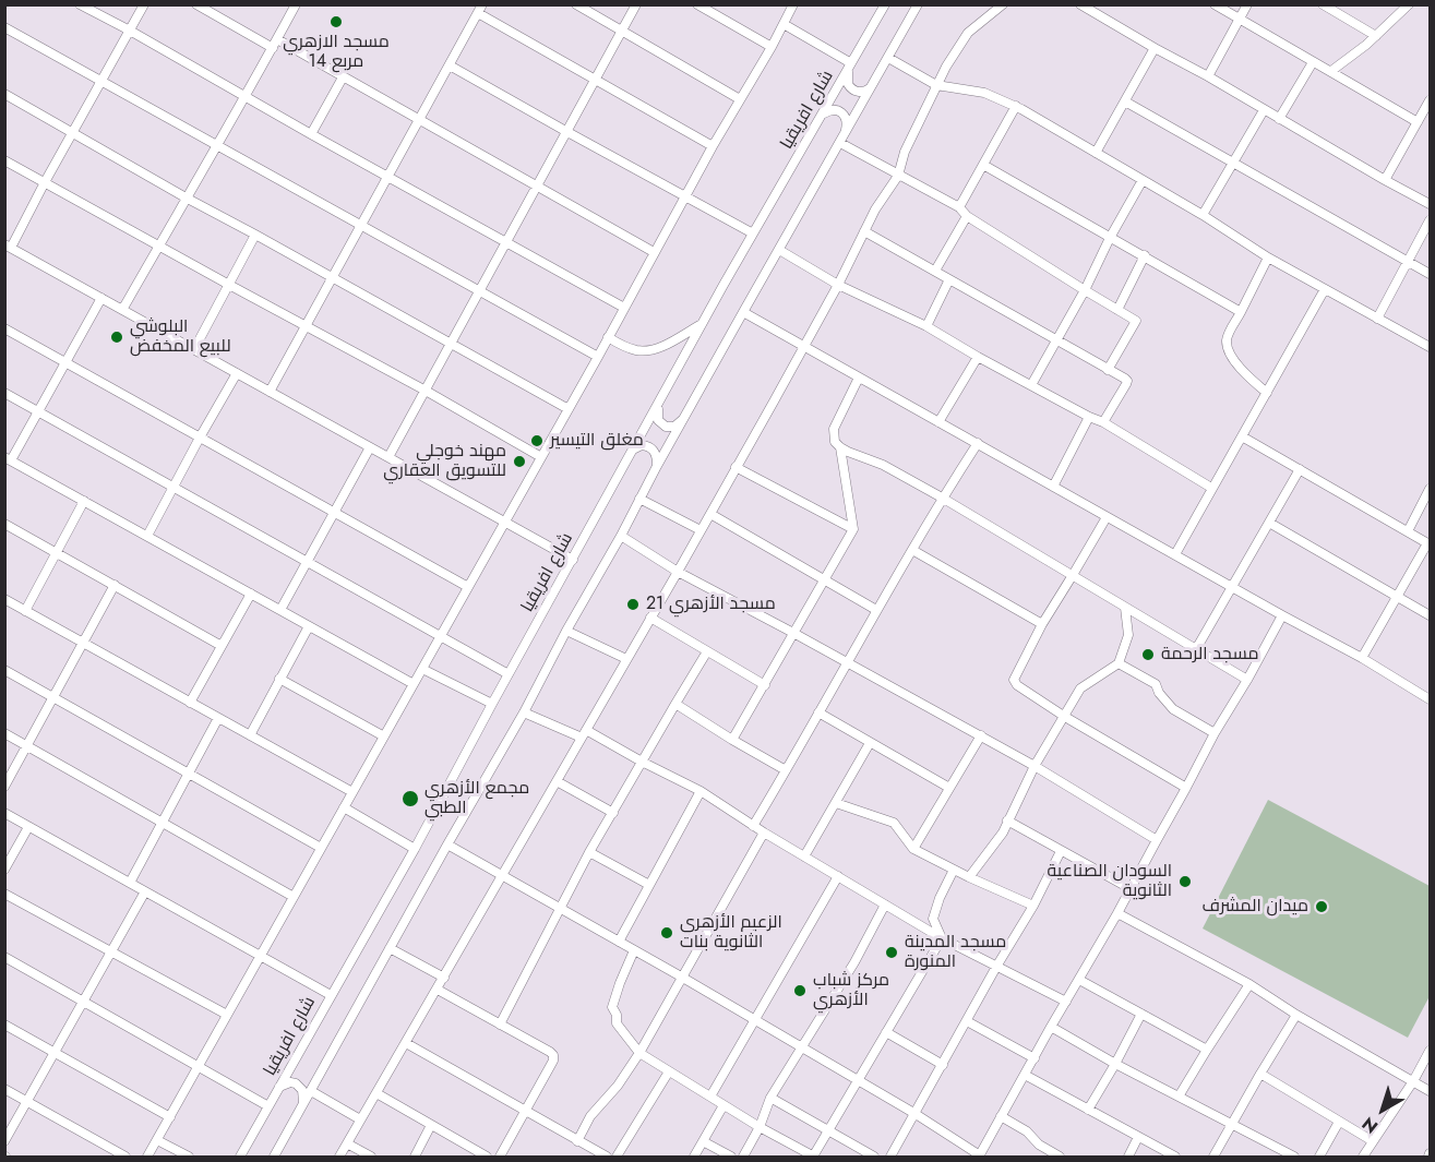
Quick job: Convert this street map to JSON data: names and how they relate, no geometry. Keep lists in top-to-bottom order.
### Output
{
  "streets": {
    "street": ["شارع افريقيا"]
  },
  "places": [
    "مسجد الازهري مربع 14",
    "البلوشي للبيع المخفض",
    "مغلق التيسير",
    "مهند خوجلي للتسويق العقاري",
    "مسجد الأزهري 21",
    "مسجد الرحمة",
    "مجمع الأزهري الطبي",
    "السودان الصناعية الثانوية",
    "ميدان المشرف",
    "الزعيم الأزهري الثانوية بنات",
    "مسجد المدينة المنورة",
    "مركز شباب الأزهري"
  ],
  "north": "bottom left"
}
